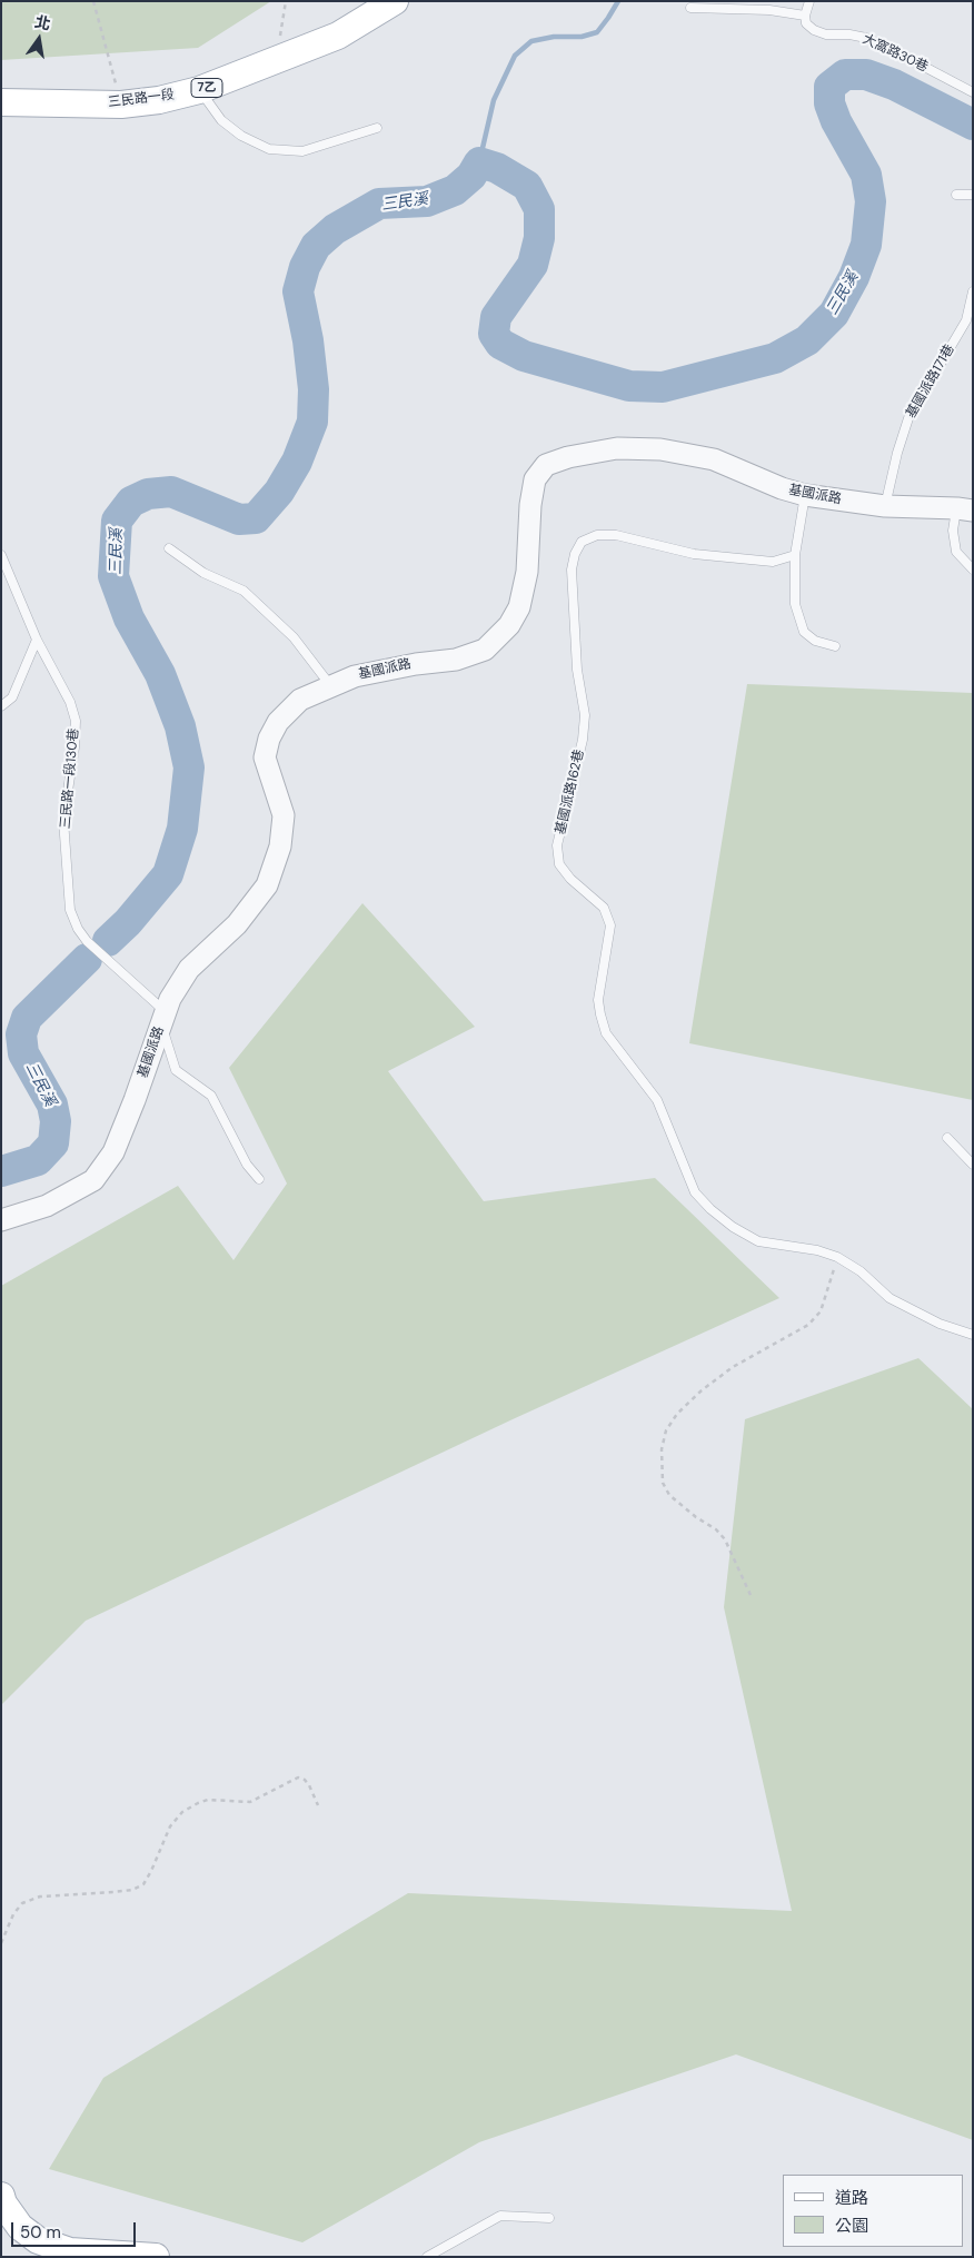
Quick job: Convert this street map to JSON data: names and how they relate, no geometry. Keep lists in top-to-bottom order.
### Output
{
  "streets": {
    "main road": ["7乙", "三民路一段"],
    "street": ["基國派路"],
    "lane": [
      "大窩路30巷",
      "基國派路171巷",
      "三民路一段130巷",
      "基國派路162巷"
    ]
  },
  "crossings": [
    ["基國派路171巷", "基國派路"],
    ["基國派路", "三民路一段130巷"]
  ],
  "water": ["三民溪"],
  "legend": ["道路", "公園"],
  "scale_bar": "50 m",
  "north": "top"
}
